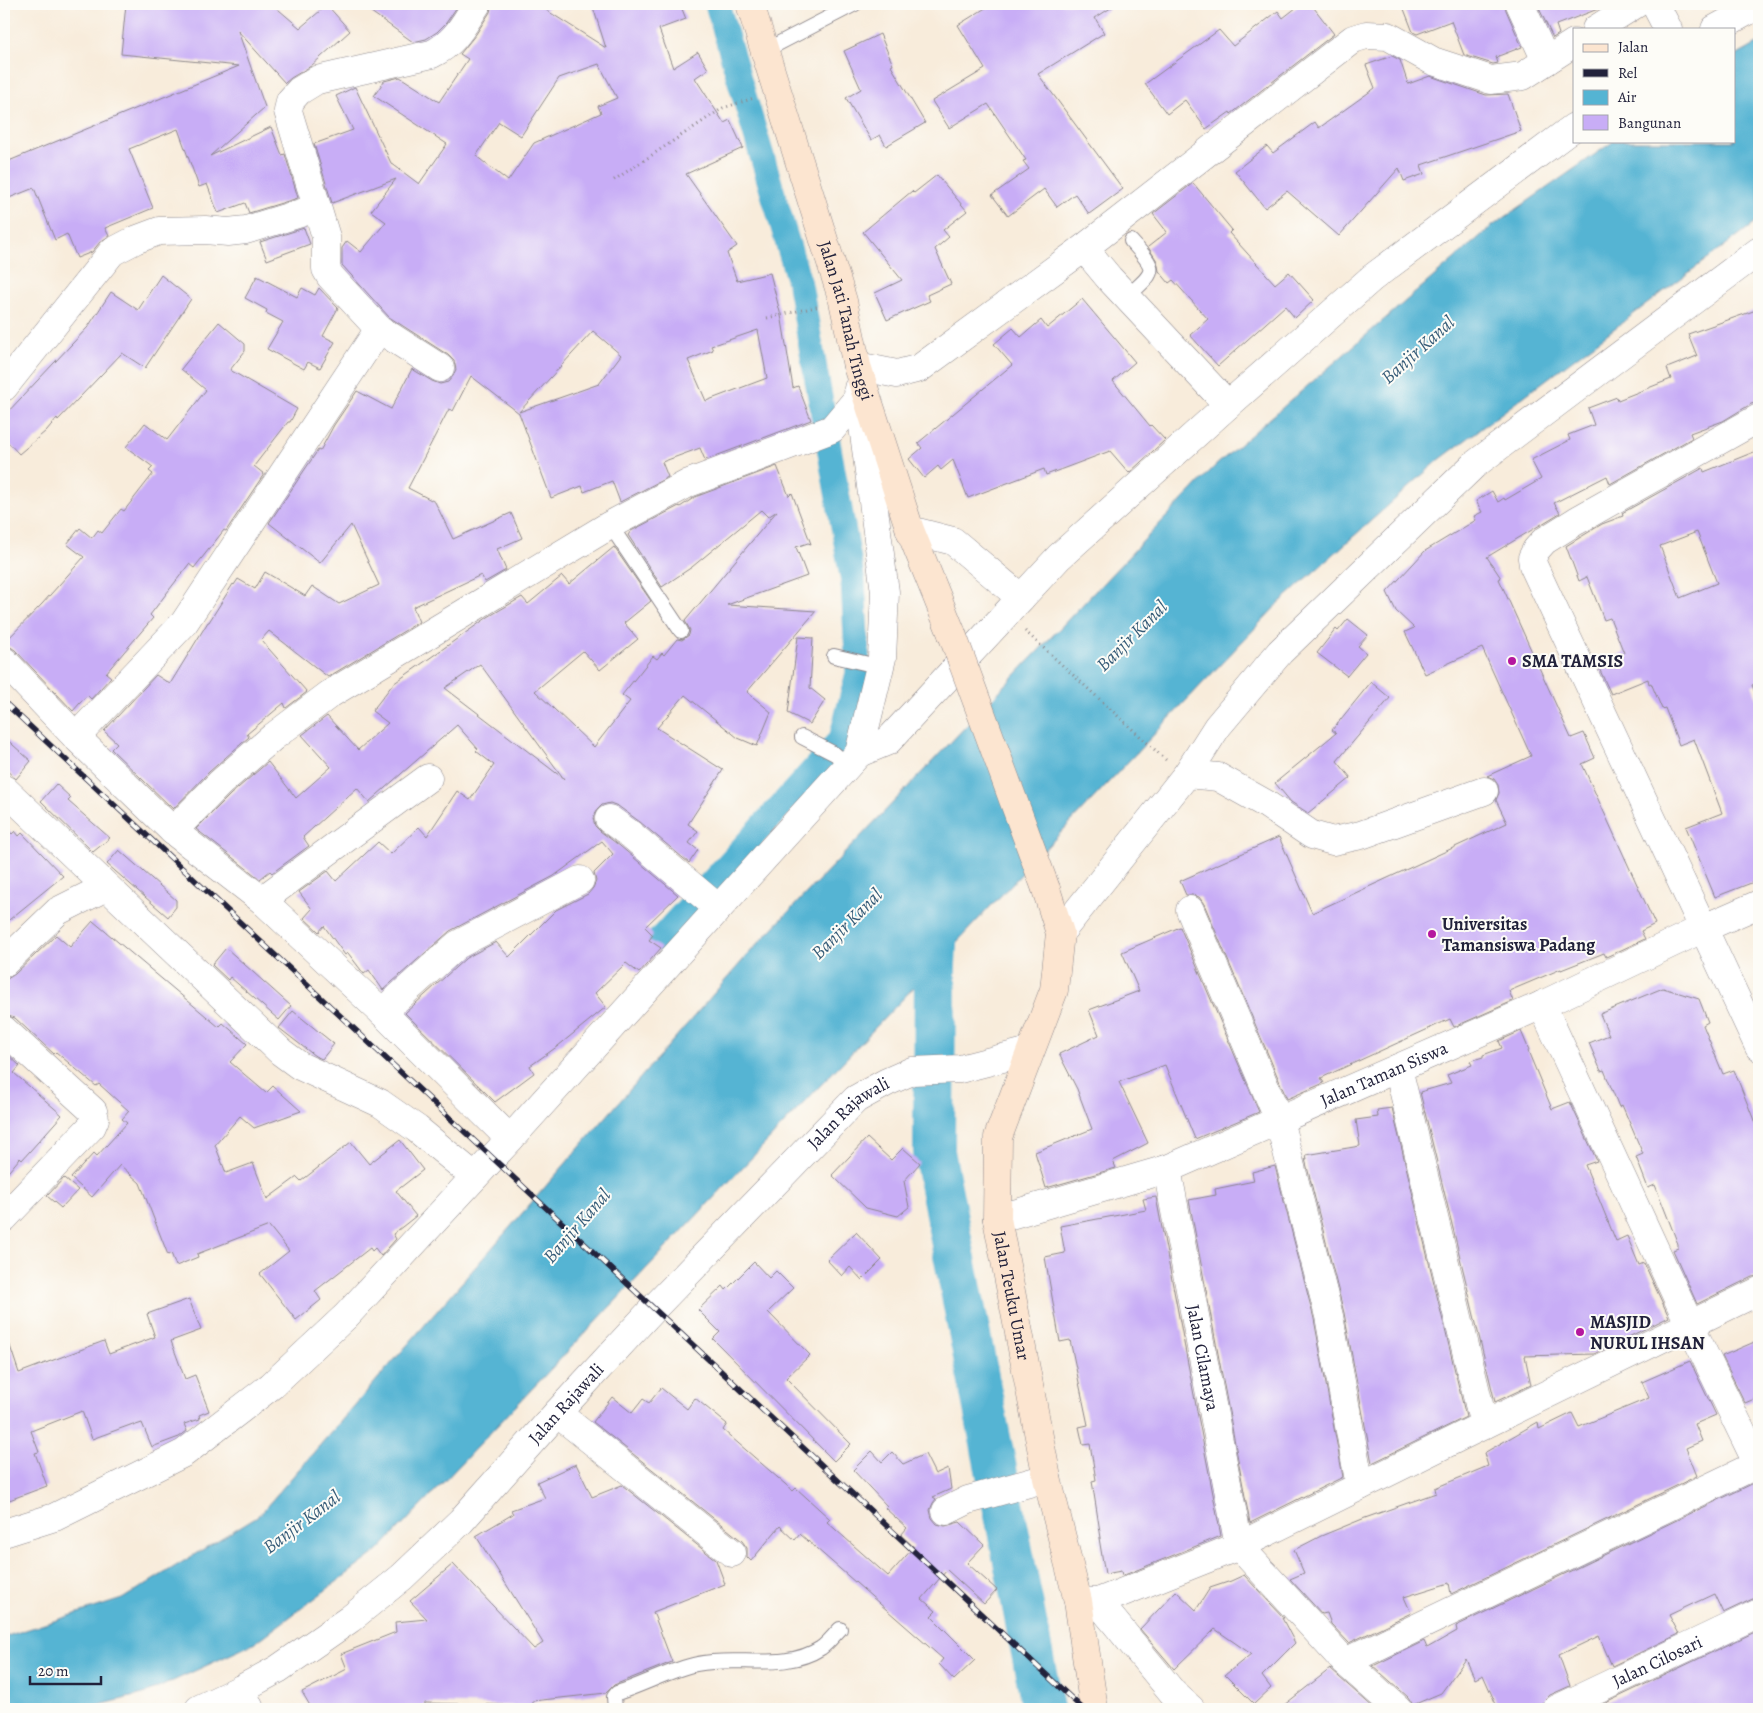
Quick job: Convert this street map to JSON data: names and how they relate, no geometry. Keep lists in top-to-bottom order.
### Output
{
  "streets": {
    "main road": ["Jalan Jati Tanah Tinggi", "Jalan Teuku Umar"],
    "street": [
      "Jalan Taman Siswa",
      "Jalan Rajawali",
      "Jalan Cilamaya",
      "Jalan Cilosari"
    ]
  },
  "crossings": [
    ["Jalan Jati Tanah Tinggi", "Jalan Teuku Umar"],
    ["Jalan Taman Siswa", "Jalan Teuku Umar"],
    ["Jalan Taman Siswa", "Jalan Cilamaya"],
    ["Jalan Rajawali", "Jalan Teuku Umar"]
  ],
  "water": ["Banjir Kanal"],
  "places": ["SMA TAMSIS", "Universitas Tamansiswa Padang", "MASJID NURUL IHSAN"],
  "legend": [
    "Jalan",
    "Rel",
    "Air",
    "Bangunan"
  ],
  "scale_bar": "20 m"
}
